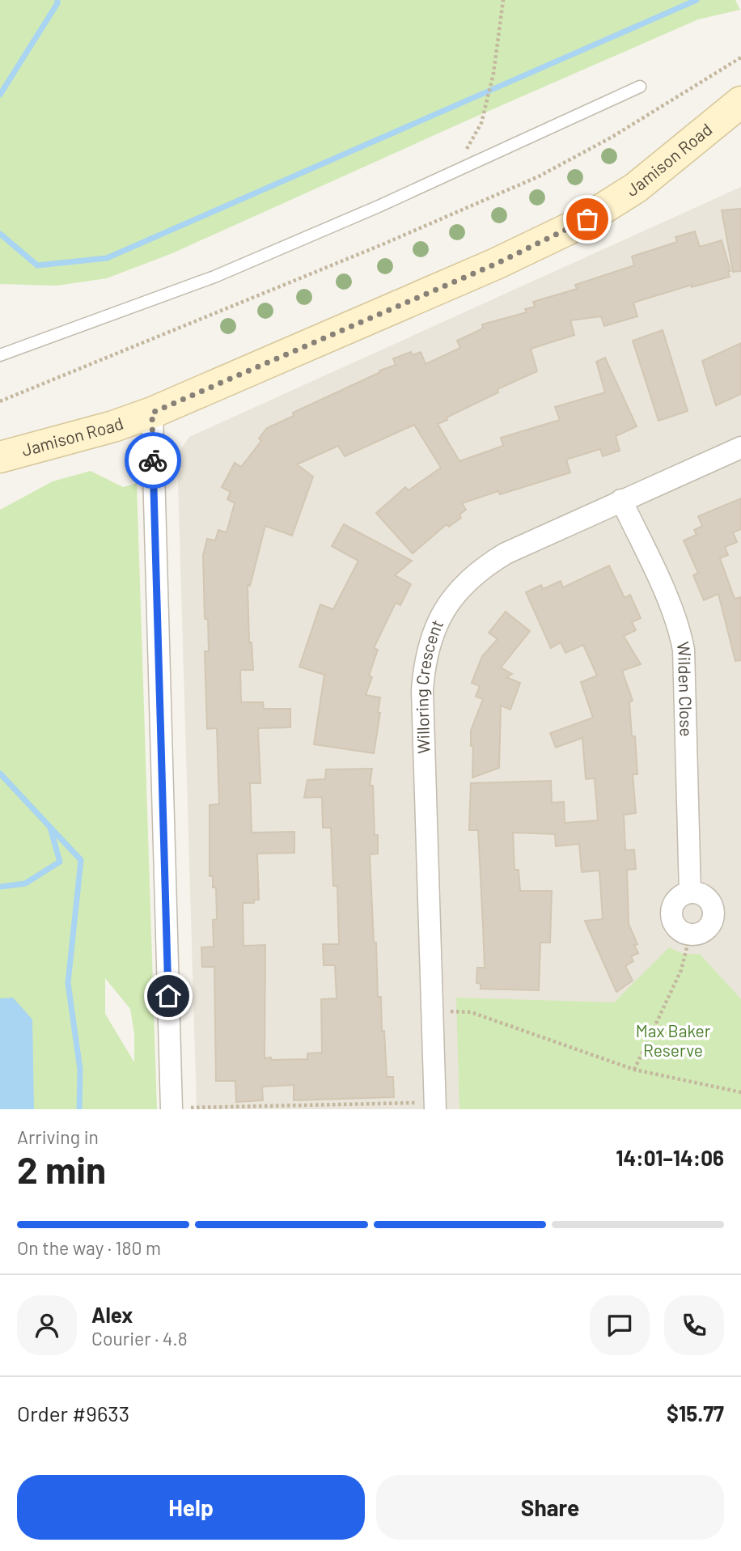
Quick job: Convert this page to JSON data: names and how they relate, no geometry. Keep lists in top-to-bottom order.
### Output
{
  "streets": {
    "street": ["Jamison Road", "Willoring Crescent", "Wilden Close"]
  },
  "crossings": [
    ["Willoring Crescent", "Wilden Close"]
  ],
  "parks": ["Max Baker Reserve"],
  "page": {
    "heading": ["2 min", "Arriving in", "14:01–14:06"],
    "panel": [
      "Alex",
      "Courier · 4.8",
      "Order #9633",
      "$15.77"
    ],
    "bar": "On the way · 180 m",
    "buttons": ["Help", "Share"]
  }
}
